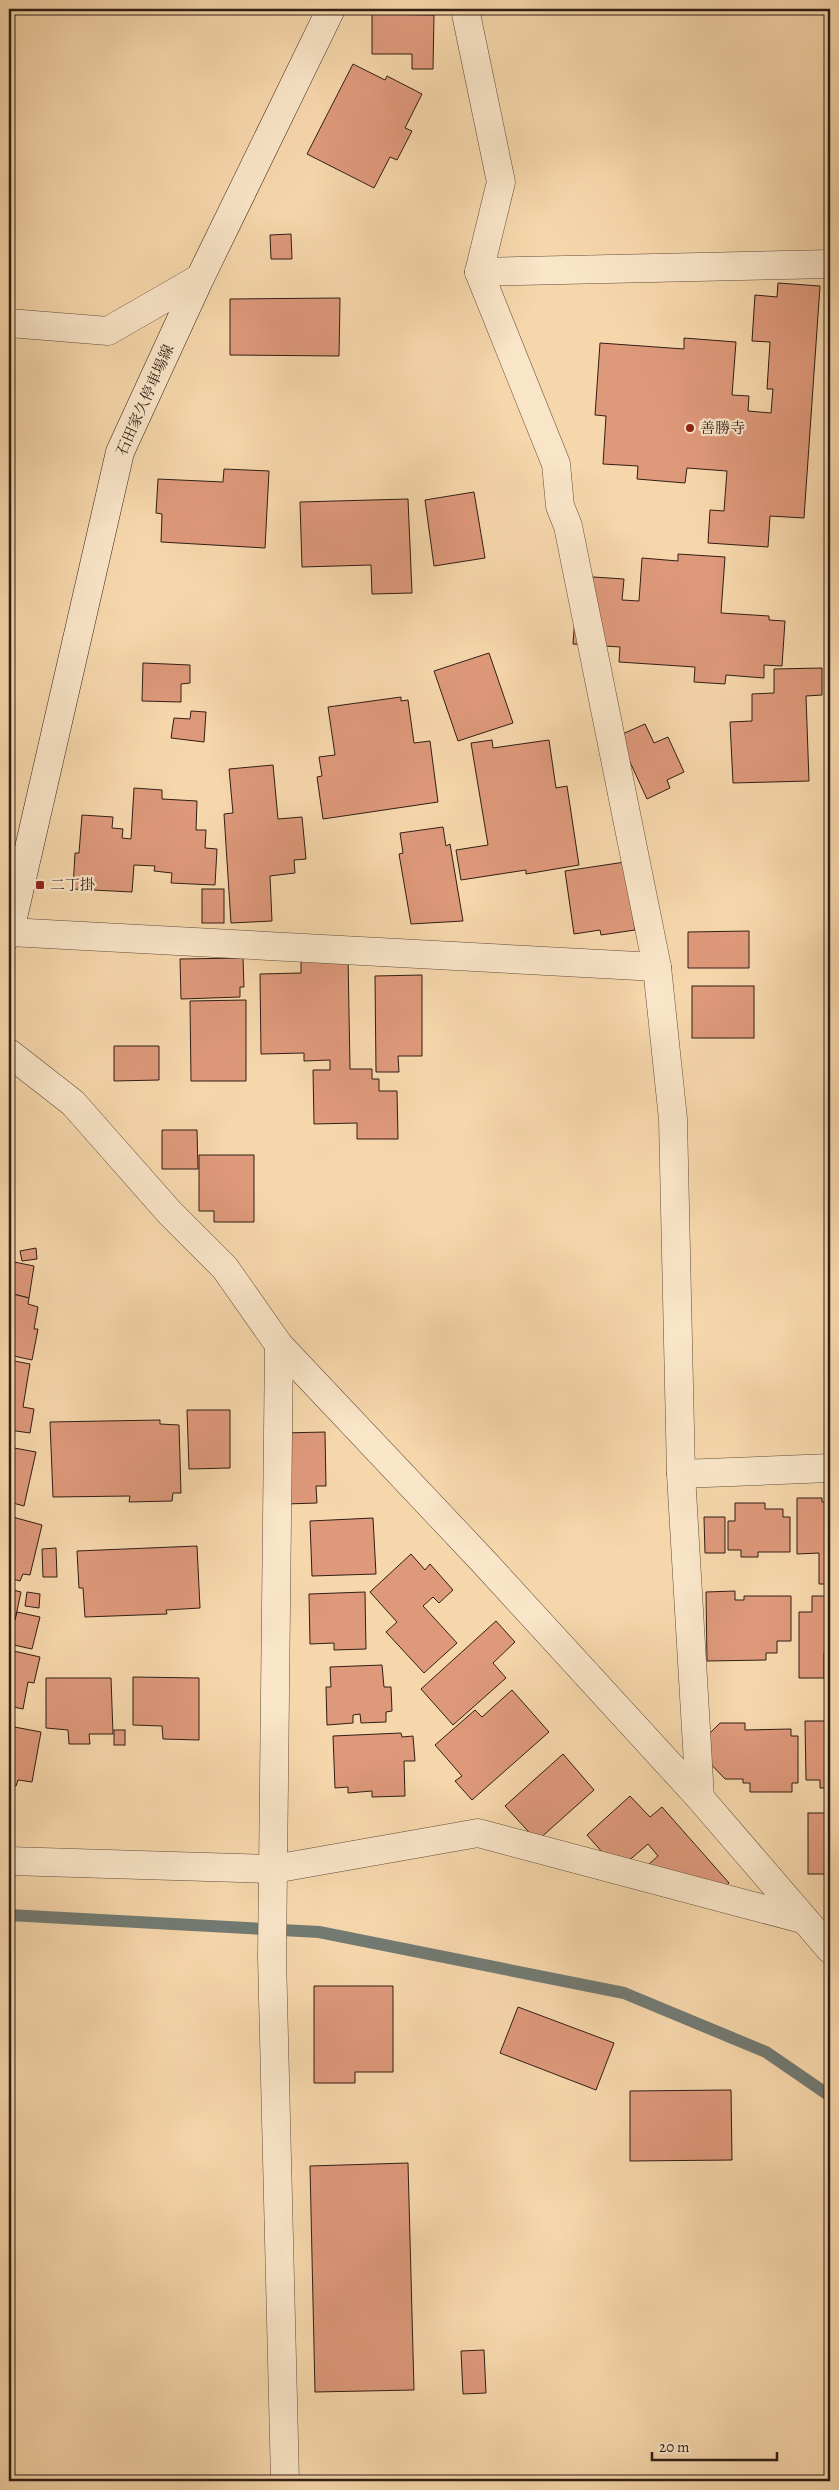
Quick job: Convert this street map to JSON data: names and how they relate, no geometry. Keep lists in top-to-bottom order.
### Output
{
  "streets": {
    "street": ["石田家久停車場線"]
  },
  "places": {
    "other": ["善勝寺"],
    "transit": ["二丁掛"]
  },
  "scale_bar": "20 m"
}
